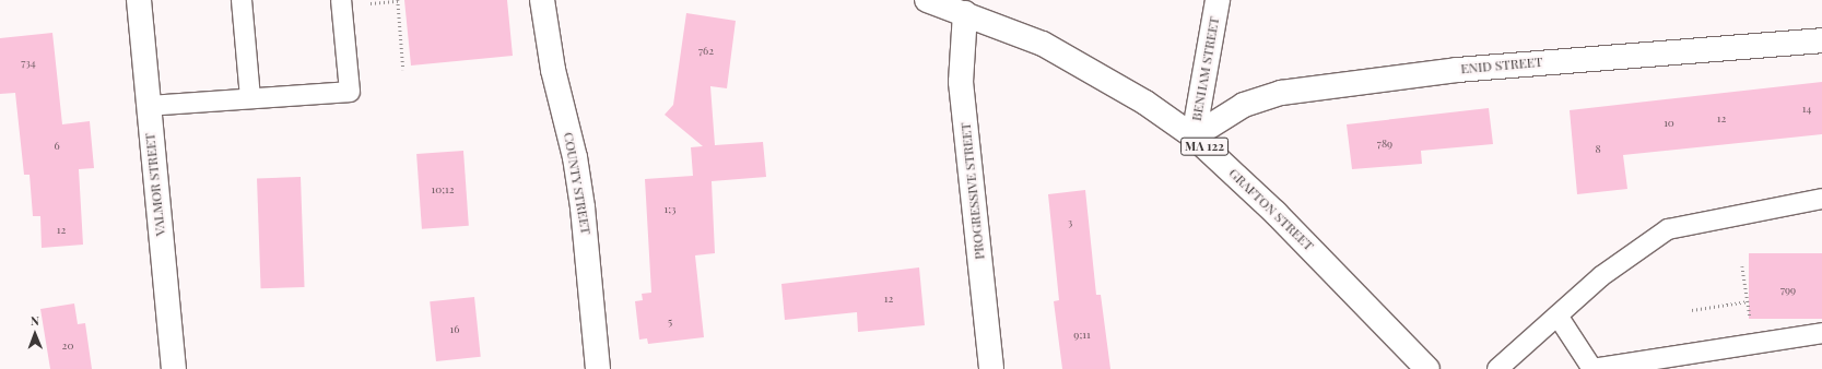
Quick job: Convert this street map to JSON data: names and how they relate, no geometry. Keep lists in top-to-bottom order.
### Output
{
  "streets": {
    "main road": [
      "ENID STREET",
      "BENHAM STREET",
      "MA 122",
      "COUNTY STREET",
      "VALMOR STREET",
      "PROGRESSIVE STREET",
      "GRAFTON STREET"
    ]
  },
  "crossings": [
    ["ENID STREET", "BENHAM STREET"],
    ["ENID STREET", "GRAFTON STREET"],
    ["BENHAM STREET", "GRAFTON STREET"],
    ["PROGRESSIVE STREET", "GRAFTON STREET"]
  ],
  "house_numbers": [
    "762",
    "734",
    "14",
    "12",
    "10",
    "789",
    "6",
    "8",
    "10;12",
    "1;3",
    "3",
    "12",
    "799",
    "12",
    "5",
    "16",
    "9;11",
    "20"
  ],
  "north": "top"
}
